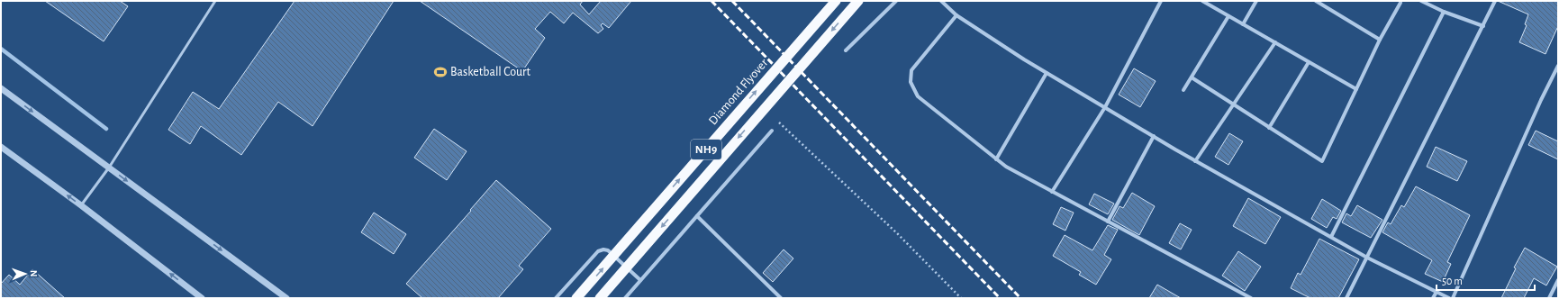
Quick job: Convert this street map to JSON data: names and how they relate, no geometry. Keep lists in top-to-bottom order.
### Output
{
  "streets": {
    "highway": ["Diamond Flyover", "NH9"]
  },
  "places": {
    "sports": ["Basketball Court"]
  },
  "scale_bar": "50 m",
  "north": "right"
}
